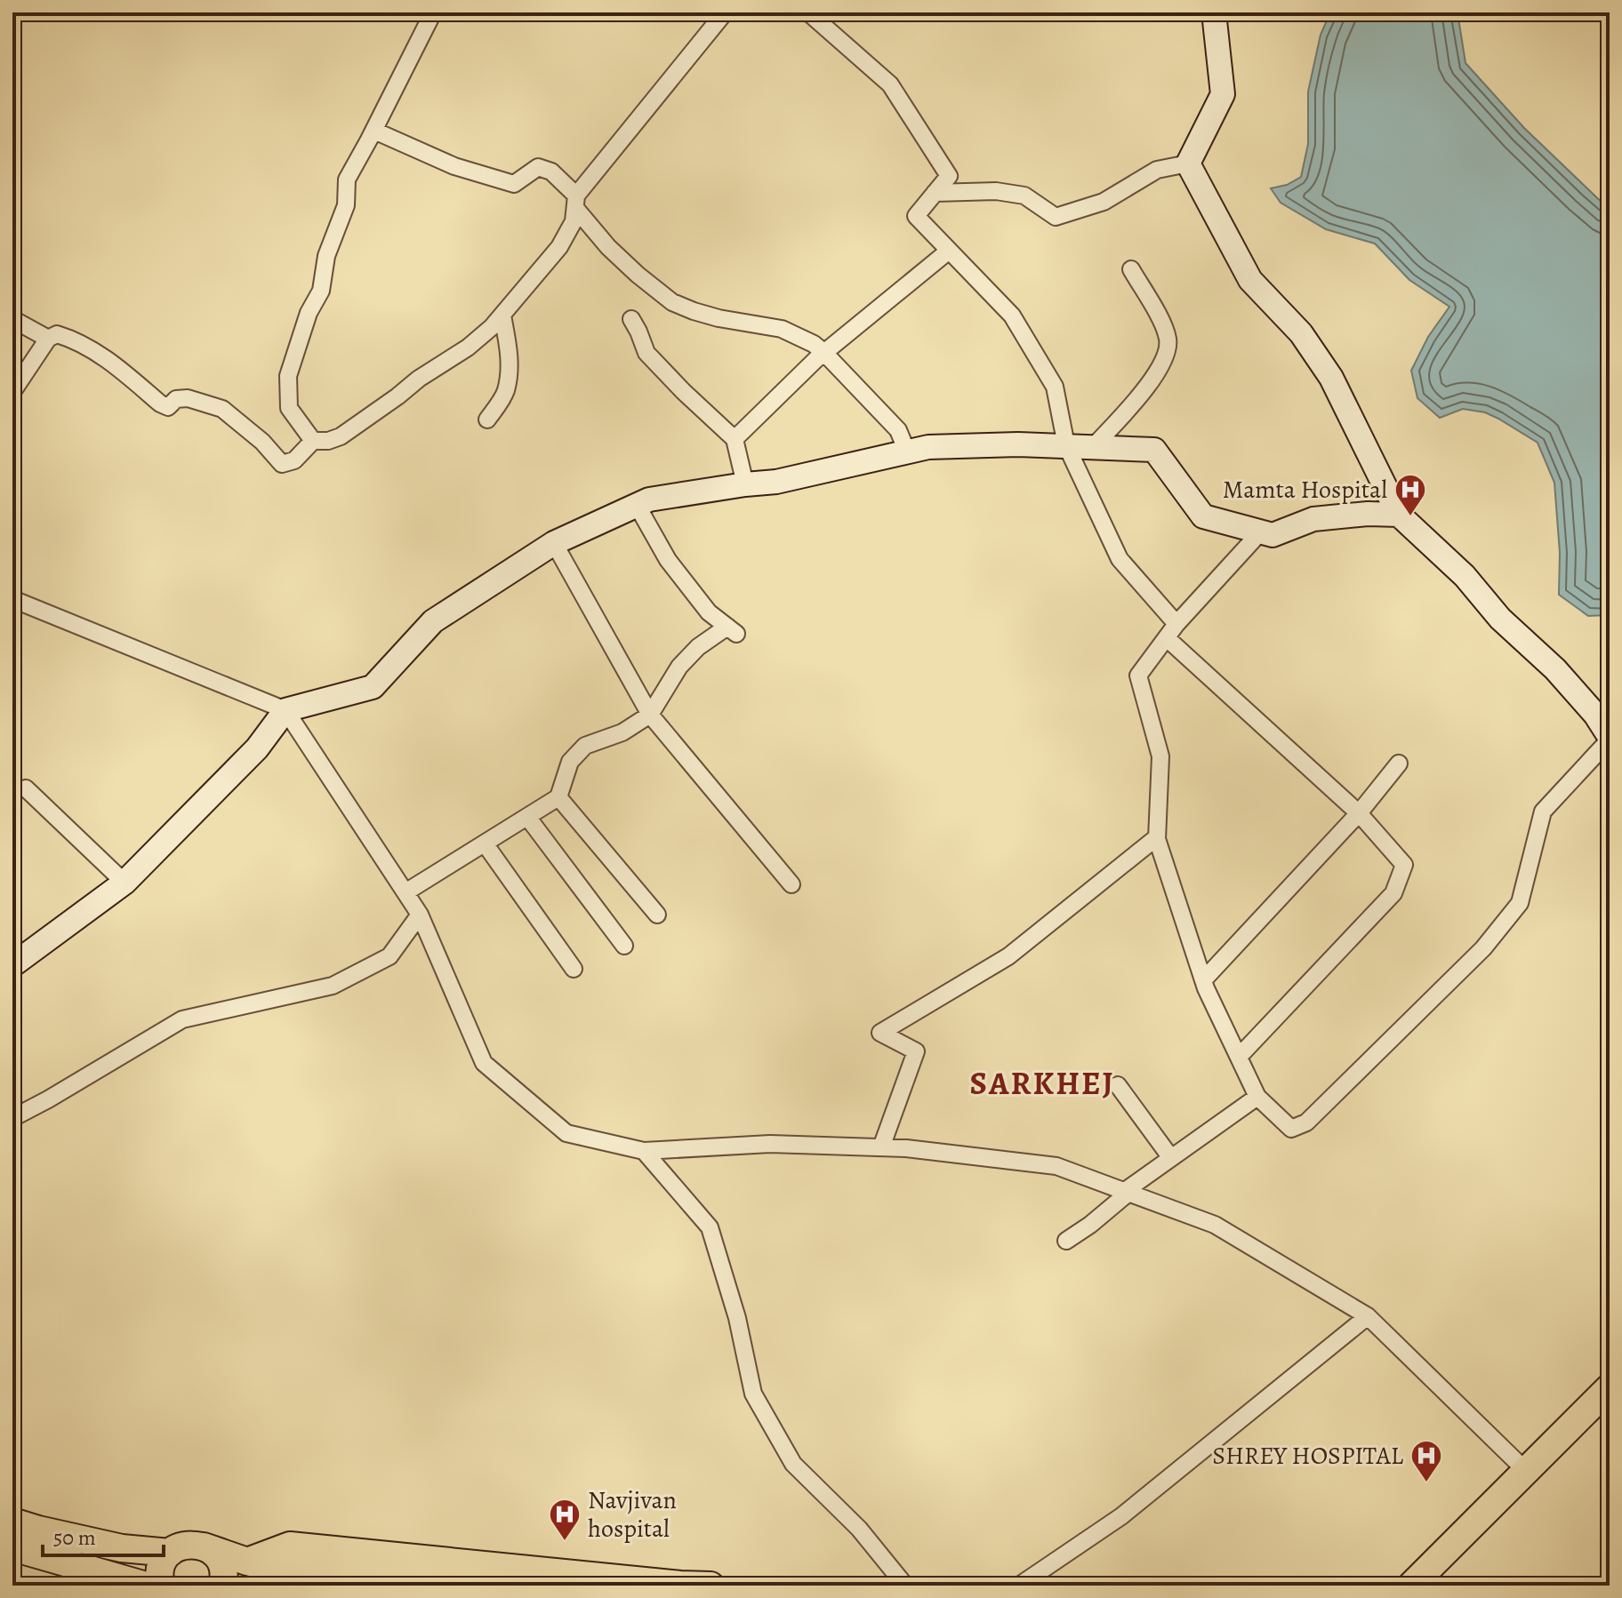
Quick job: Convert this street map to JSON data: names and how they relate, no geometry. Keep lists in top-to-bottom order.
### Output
{
  "districts": ["SARKHEJ"],
  "places": {
    "hospital": ["Mamta Hospital", "SHREY HOSPITAL", "Navjivan hospital"]
  },
  "scale_bar": "50 m"
}
